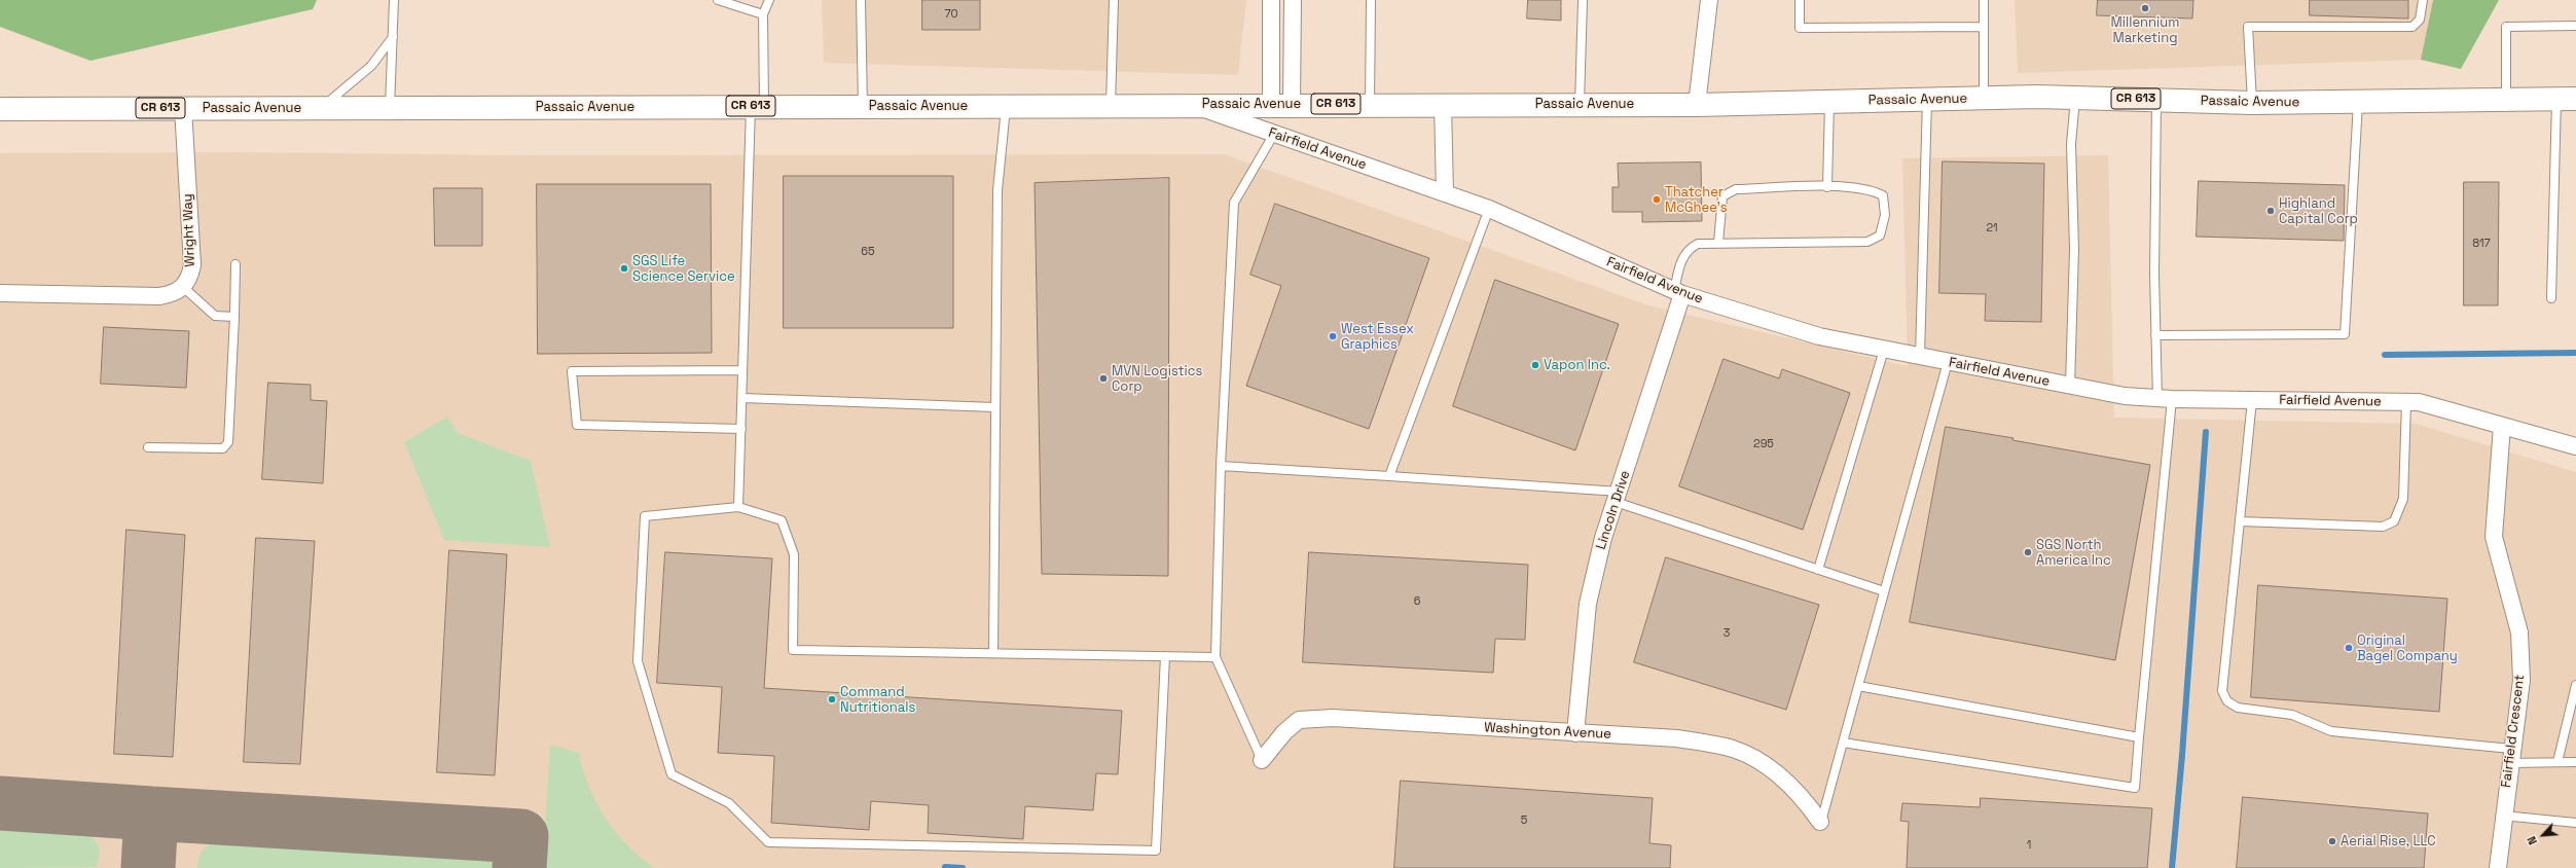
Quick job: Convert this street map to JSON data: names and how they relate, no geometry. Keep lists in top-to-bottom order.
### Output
{
  "streets": {
    "main road": ["CR 613", "Passaic Avenue"],
    "street": [
      "Fairfield Avenue",
      "Wright Way",
      "Lincoln Drive",
      "Washington Avenue",
      "Fairfield Crescent"
    ]
  },
  "crossings": [
    ["Passaic Avenue", "Fairfield Avenue"],
    ["Passaic Avenue", "Wright Way"],
    ["Fairfield Avenue", "Lincoln Drive"],
    ["Fairfield Avenue", "Fairfield Crescent"],
    ["Lincoln Drive", "Washington Avenue"]
  ],
  "places": [
    "Millennium Marketing",
    "Thatcher McGhee's",
    "Highland Capital Corp",
    "SGS Life Science Service",
    "West Essex Graphics",
    "Vapon Inc.",
    "MVN Logistics Corp",
    "SGS North America Inc",
    "Original Bagel Company",
    "Command Nutritionals",
    "Aerial Rise, LLC"
  ],
  "house_numbers": [
    "70",
    "21",
    "817",
    "65",
    "295",
    "6",
    "3",
    "5",
    "1"
  ],
  "north": "bottom left"
}
